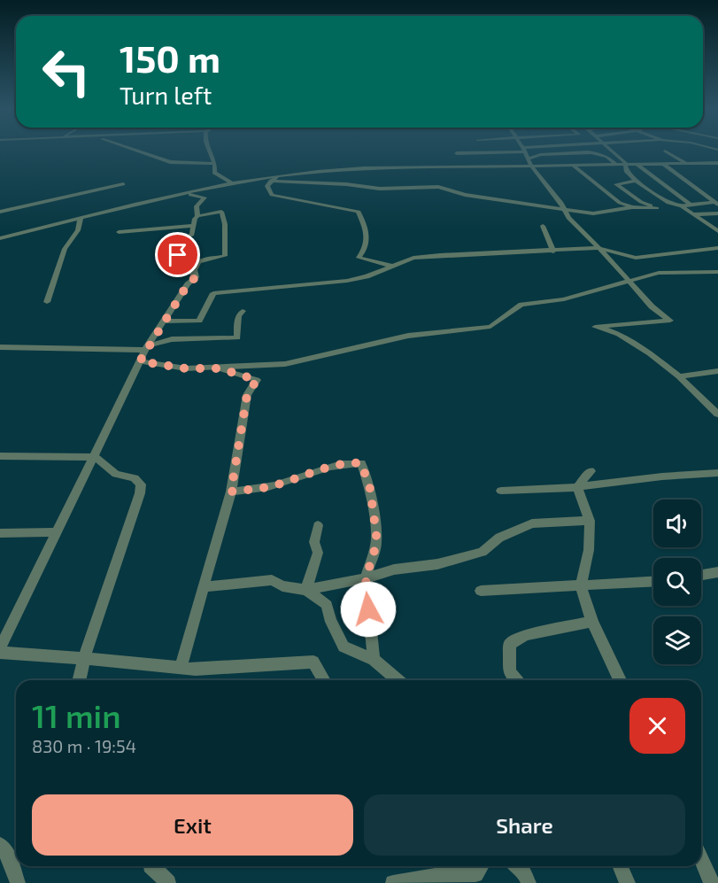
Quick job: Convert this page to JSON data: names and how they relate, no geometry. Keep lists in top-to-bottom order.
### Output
{
  "page": {
    "turn": ["150 m", "Turn left"],
    "heading": ["11 min", "830 m · 19:54"],
    "buttons": ["Exit", "Share"]
  }
}
